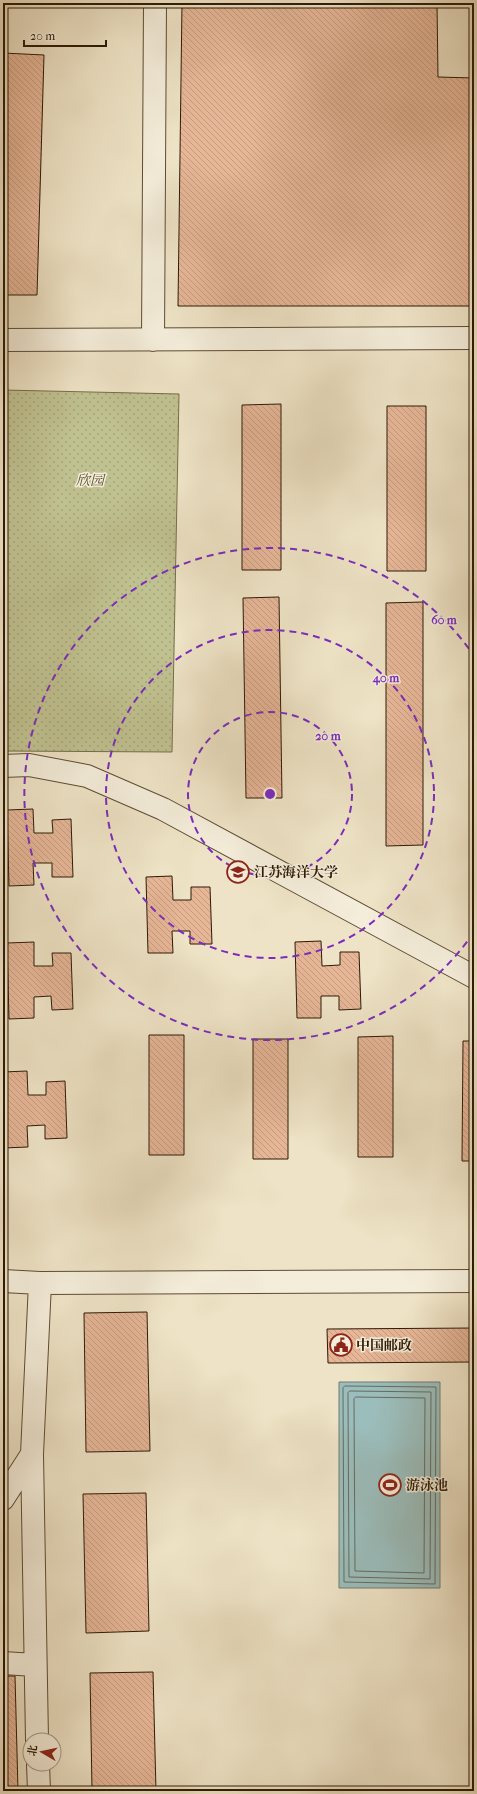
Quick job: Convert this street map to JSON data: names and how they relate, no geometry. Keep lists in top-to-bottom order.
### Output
{
  "parks": ["欣园"],
  "places": {
    "school or university": ["江苏海洋大学"],
    "public building": ["中国邮政"],
    "sports": ["游泳池"]
  },
  "scale_bar": "20 m",
  "north": "left",
  "rings": ["60 m", "40 m", "20 m"]
}
